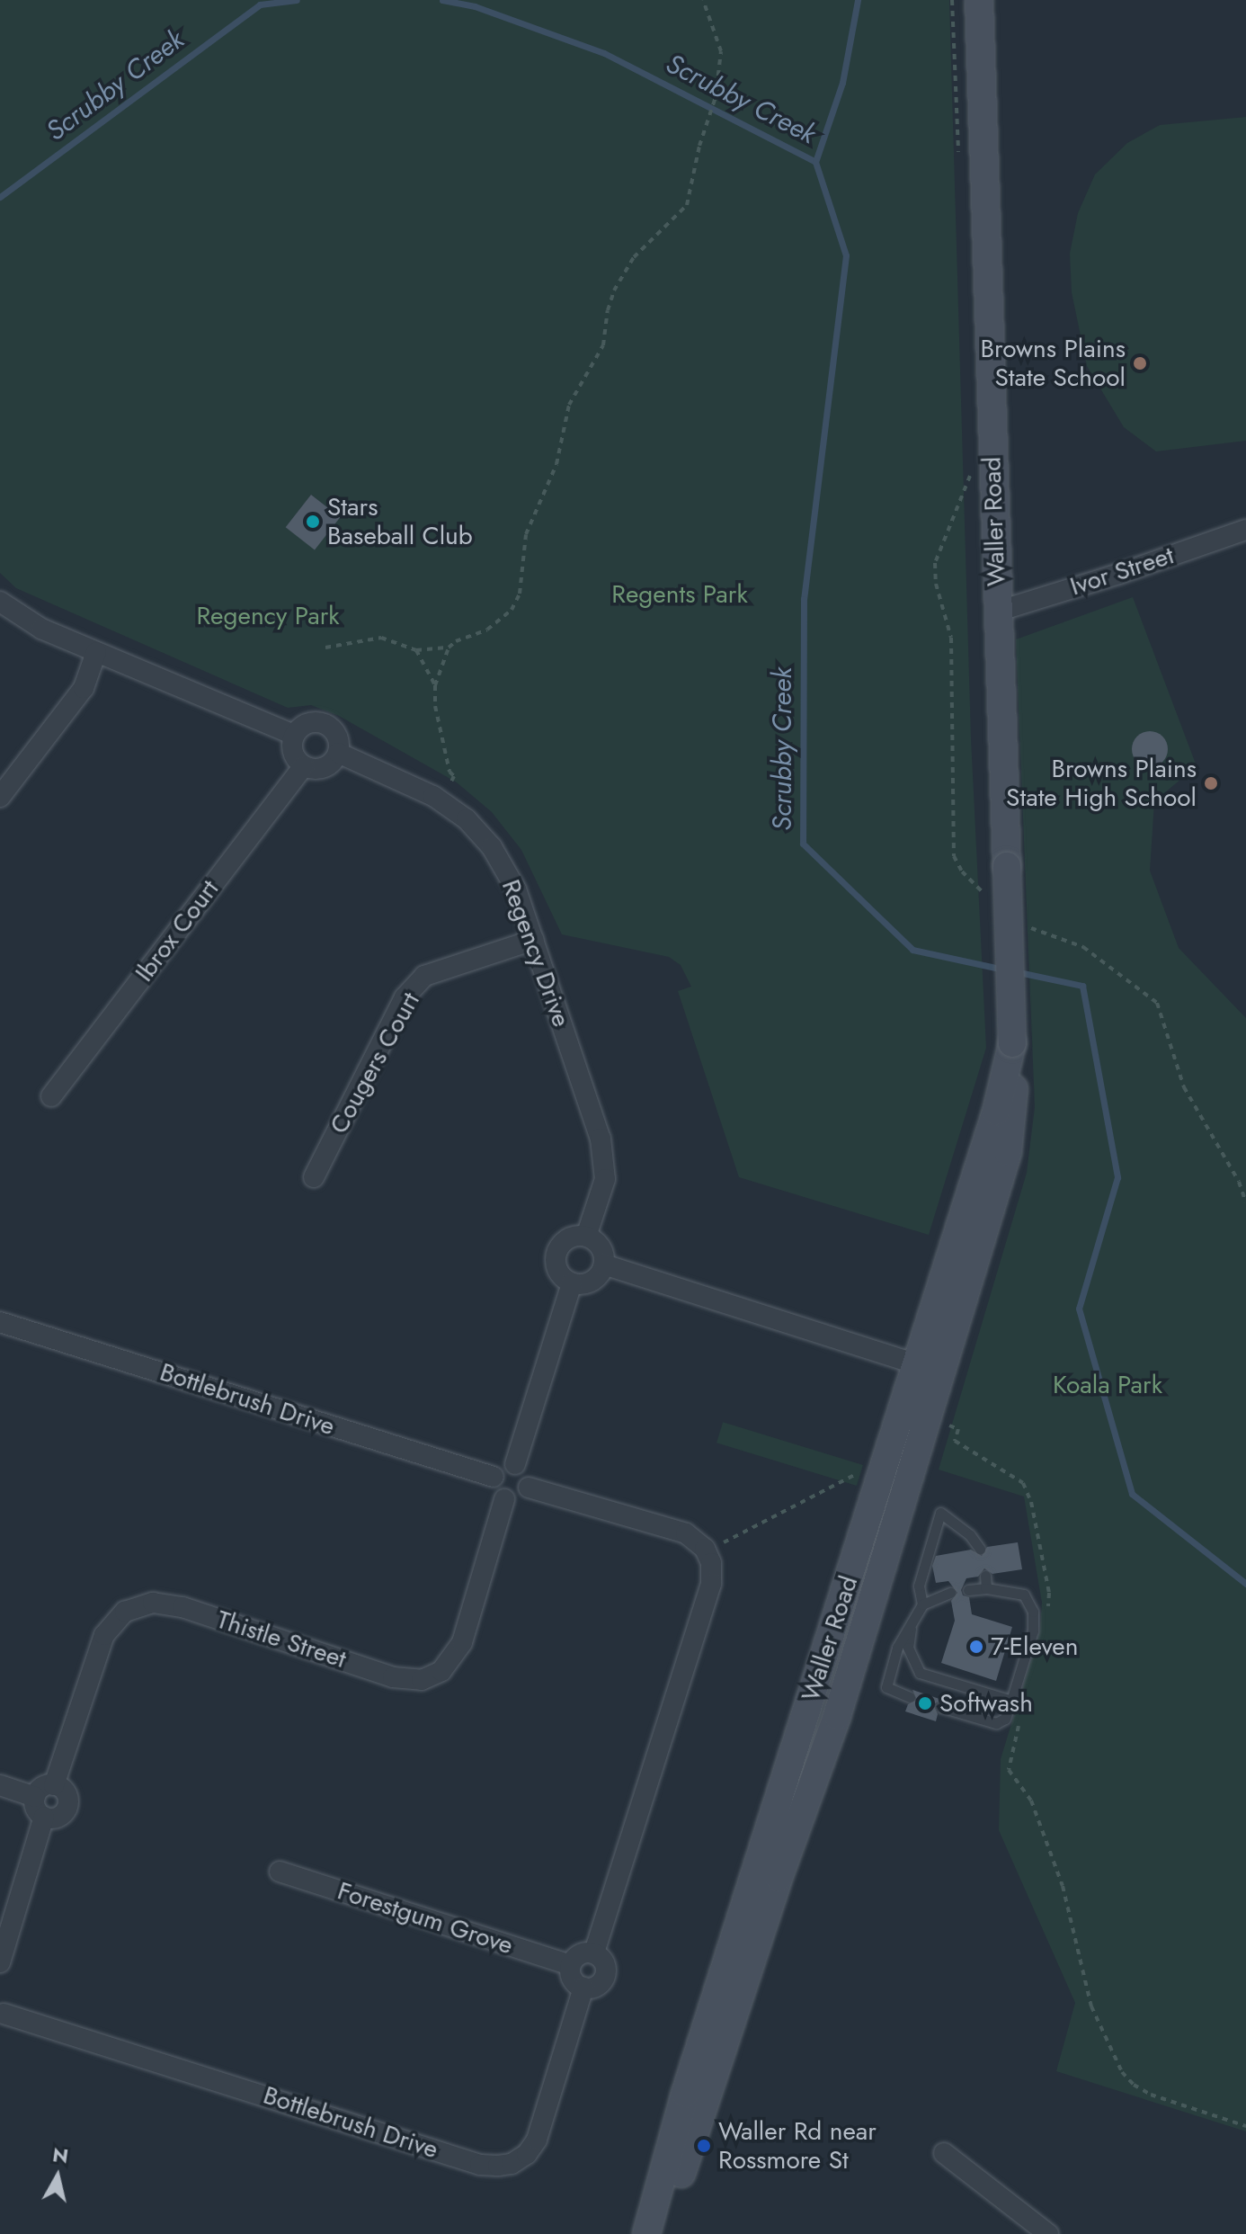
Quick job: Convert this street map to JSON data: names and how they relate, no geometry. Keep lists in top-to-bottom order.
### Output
{
  "streets": {
    "street": [
      "Waller Road",
      "Ivor Street",
      "Ibrox Court",
      "Regency Drive",
      "Cougers Court",
      "Bottlebrush Drive",
      "Thistle Street",
      "Forestgum Grove"
    ]
  },
  "crossings": [
    ["Waller Road", "Ivor Street"],
    ["Ibrox Court", "Regency Drive"],
    ["Regency Drive", "Cougers Court"],
    ["Bottlebrush Drive", "Thistle Street"],
    ["Bottlebrush Drive", "Forestgum Grove"]
  ],
  "water": ["Scrubby Creek"],
  "parks": ["Regents Park", "Regency Park", "Koala Park"],
  "places": [
    "Browns Plains State School",
    "Stars Baseball Club",
    "Browns Plains State High School",
    "7-Eleven",
    "Softwash",
    "Waller Rd near Rossmore St"
  ],
  "north": "top"
}
